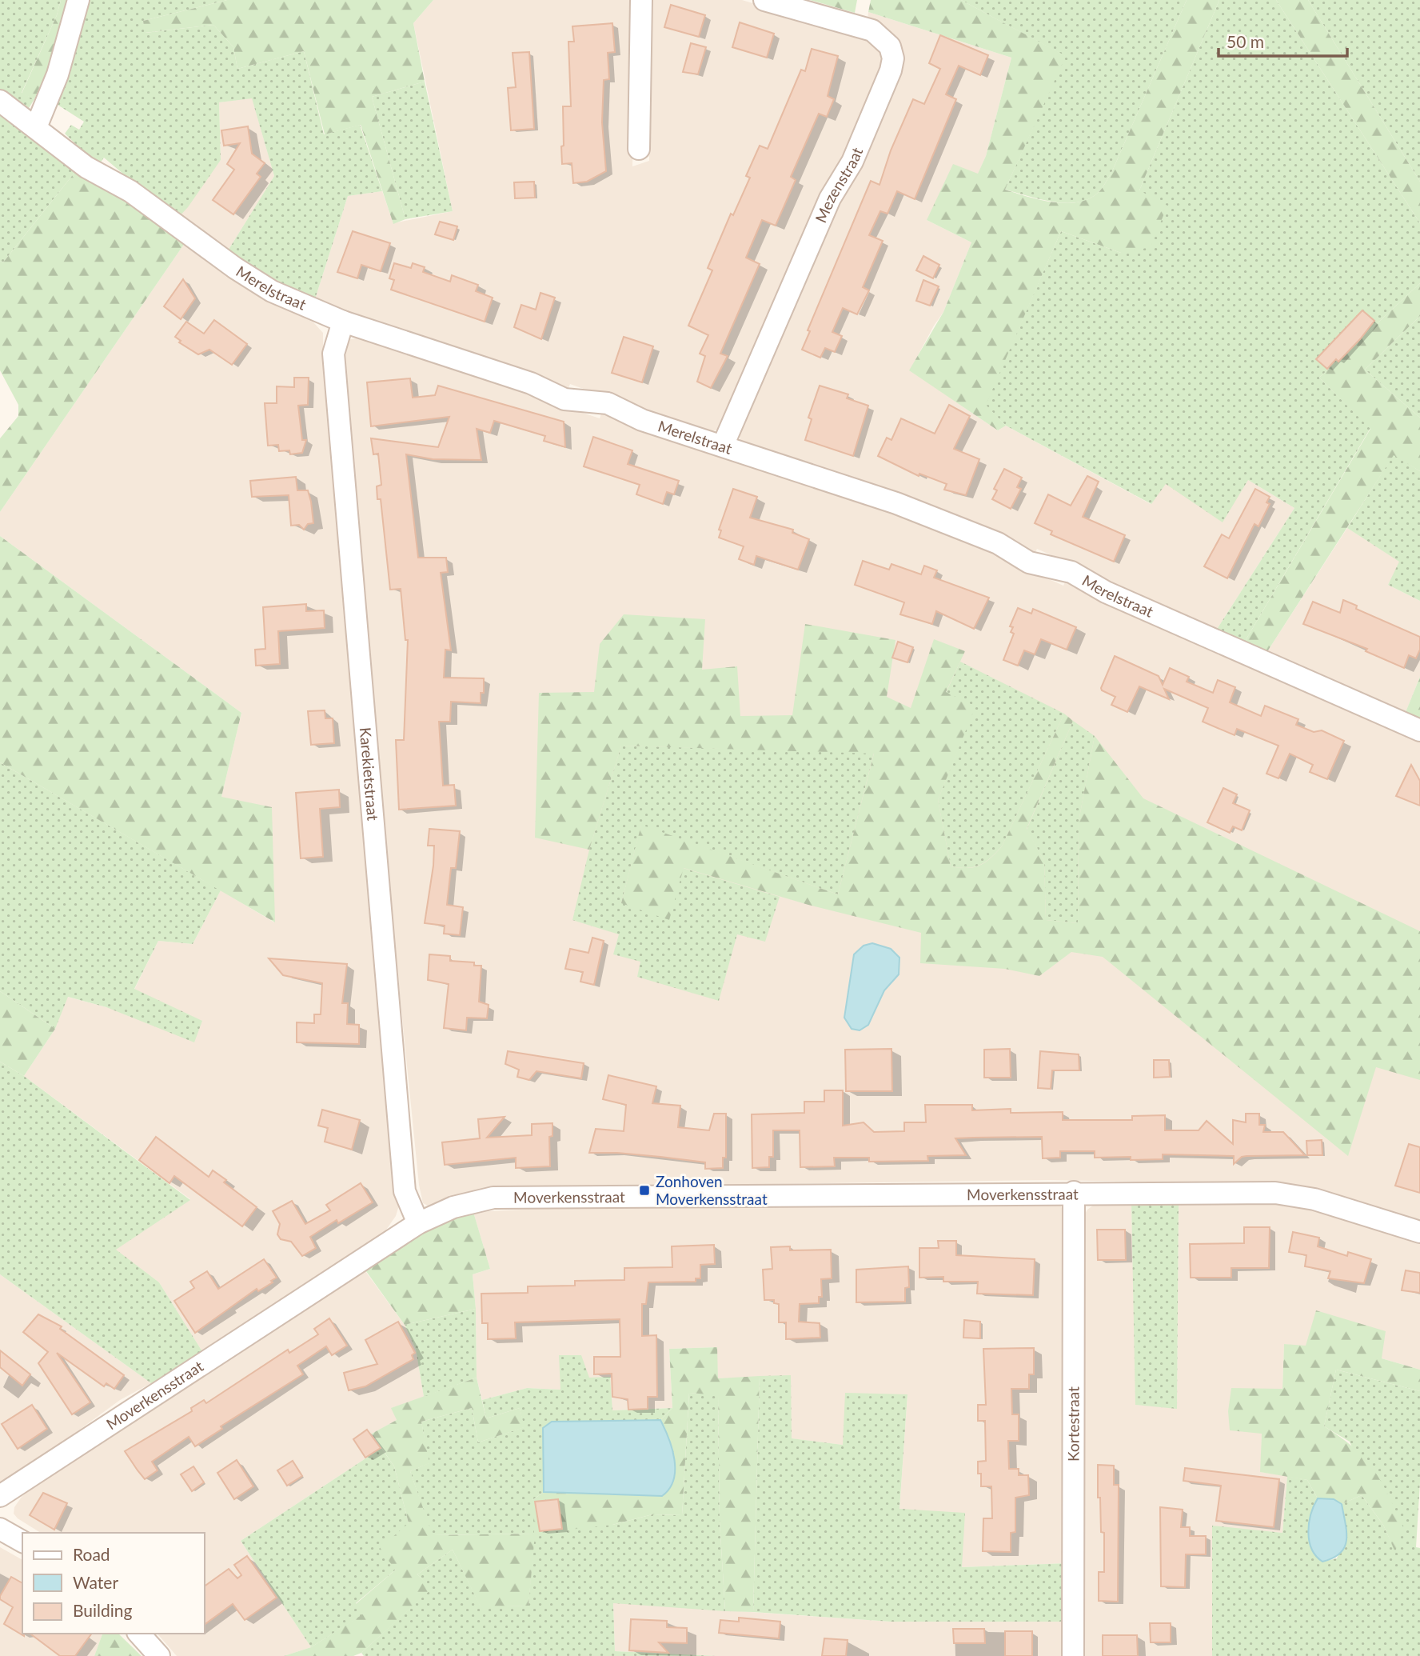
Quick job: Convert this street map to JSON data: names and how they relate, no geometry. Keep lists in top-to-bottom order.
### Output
{
  "streets": {
    "street": [
      "Mezenstraat",
      "Merelstraat",
      "Karekietstraat",
      "Moverkensstraat",
      "Kortestraat"
    ]
  },
  "crossings": [
    ["Mezenstraat", "Merelstraat"],
    ["Merelstraat", "Karekietstraat"],
    ["Karekietstraat", "Moverkensstraat"],
    ["Moverkensstraat", "Kortestraat"]
  ],
  "places": {
    "transit": ["Zonhoven Moverkensstraat"]
  },
  "legend": ["Road", "Water", "Building"],
  "scale_bar": "50 m"
}
